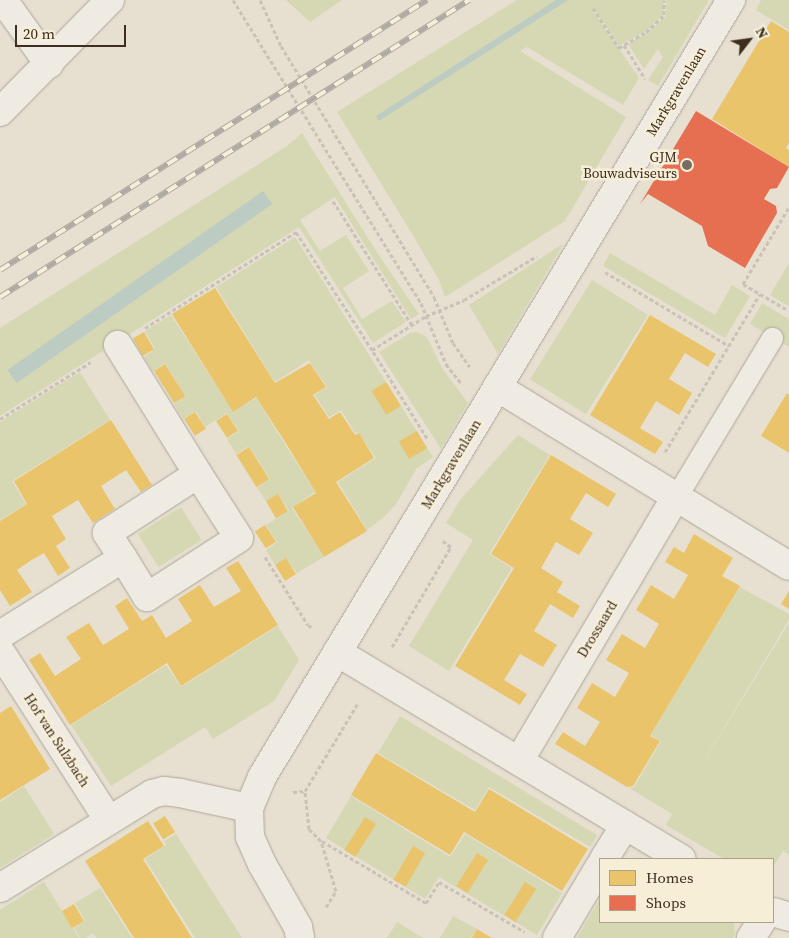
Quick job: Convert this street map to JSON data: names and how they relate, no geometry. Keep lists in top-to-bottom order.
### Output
{
  "streets": {
    "street": ["Markgravenlaan", "Drossaard", "Hof van Sulzbach"]
  },
  "places": ["GJM Bouwadviseurs"],
  "legend": ["Homes", "Shops"],
  "scale_bar": "20 m",
  "north": "top right"
}
